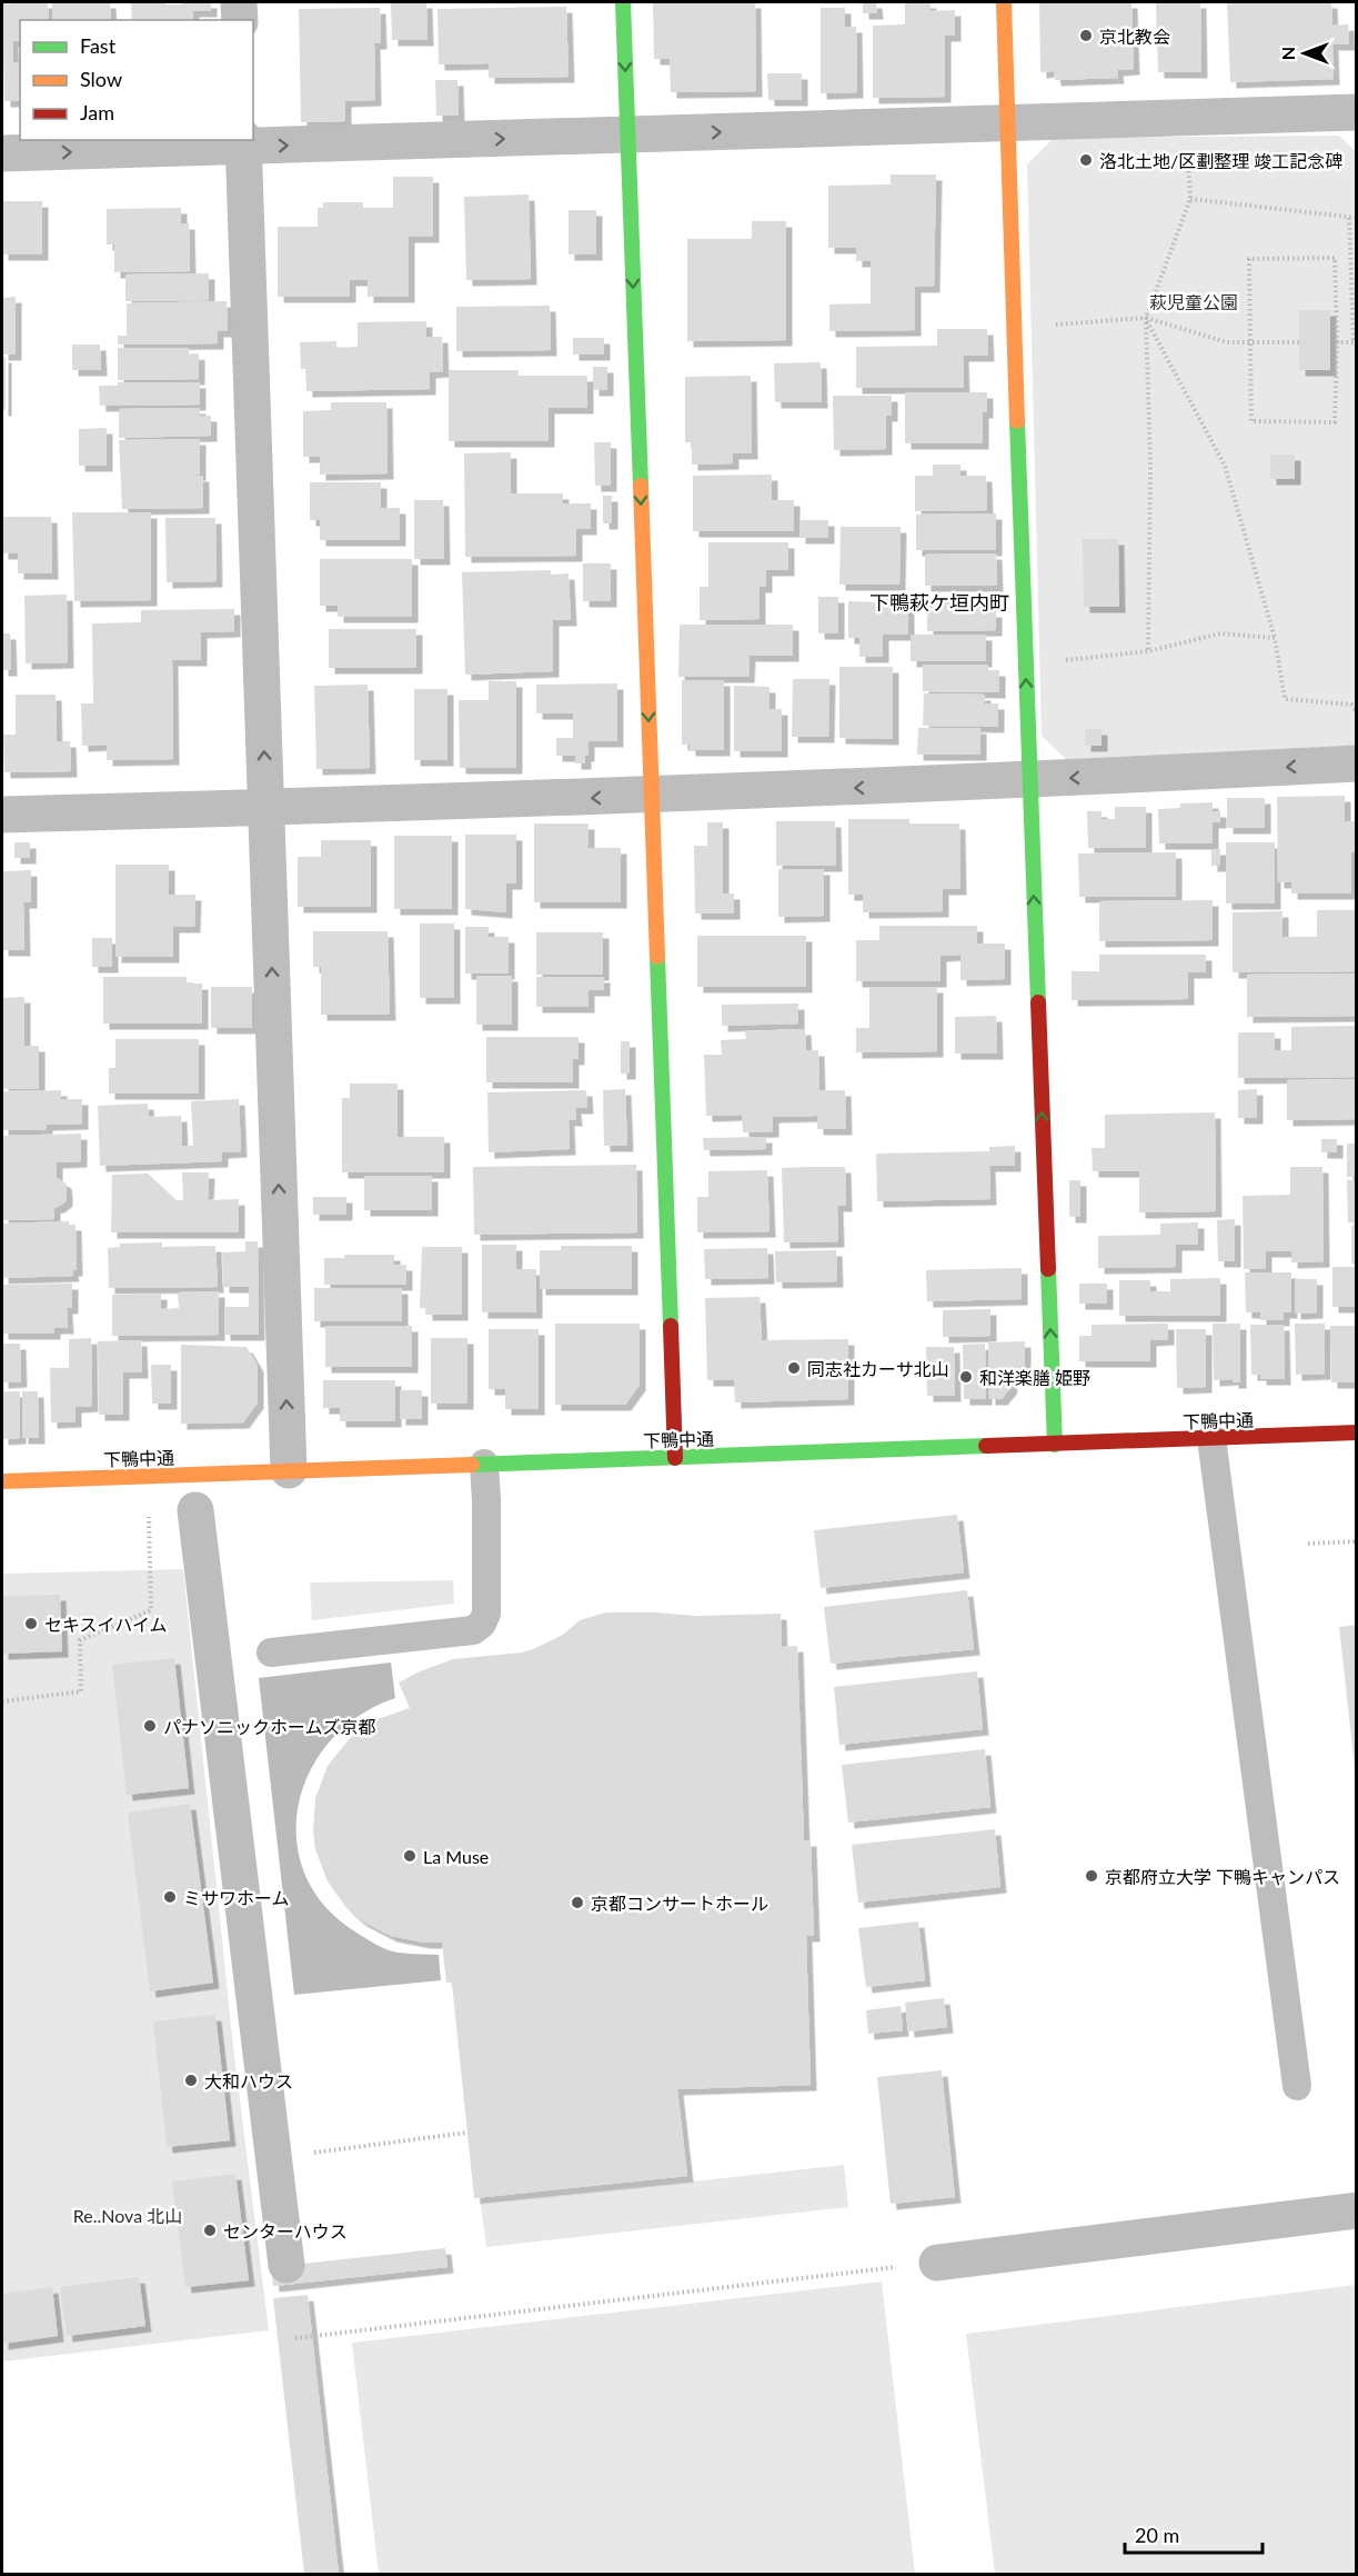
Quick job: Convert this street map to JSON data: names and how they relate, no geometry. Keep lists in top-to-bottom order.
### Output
{
  "streets": {
    "street": ["下鴨中通"]
  },
  "districts": ["下鴨萩ケ垣内町"],
  "parks": ["萩児童公園", "Re..Nova 北山"],
  "places": [
    "京北教会",
    "洛北土地/区劃整理 竣工記念碑",
    "同志社カーサ北山",
    "和洋楽膳 姫野",
    "セキスイハイム",
    "パナソニックホームズ京都",
    "La Muse",
    "京都府立大学 下鴨キャンパス",
    "ミサワホーム",
    "京都コンサートホール",
    "大和ハウス",
    "センターハウス"
  ],
  "legend": ["Fast", "Slow", "Jam"],
  "scale_bar": "20 m",
  "north": "left"
}
